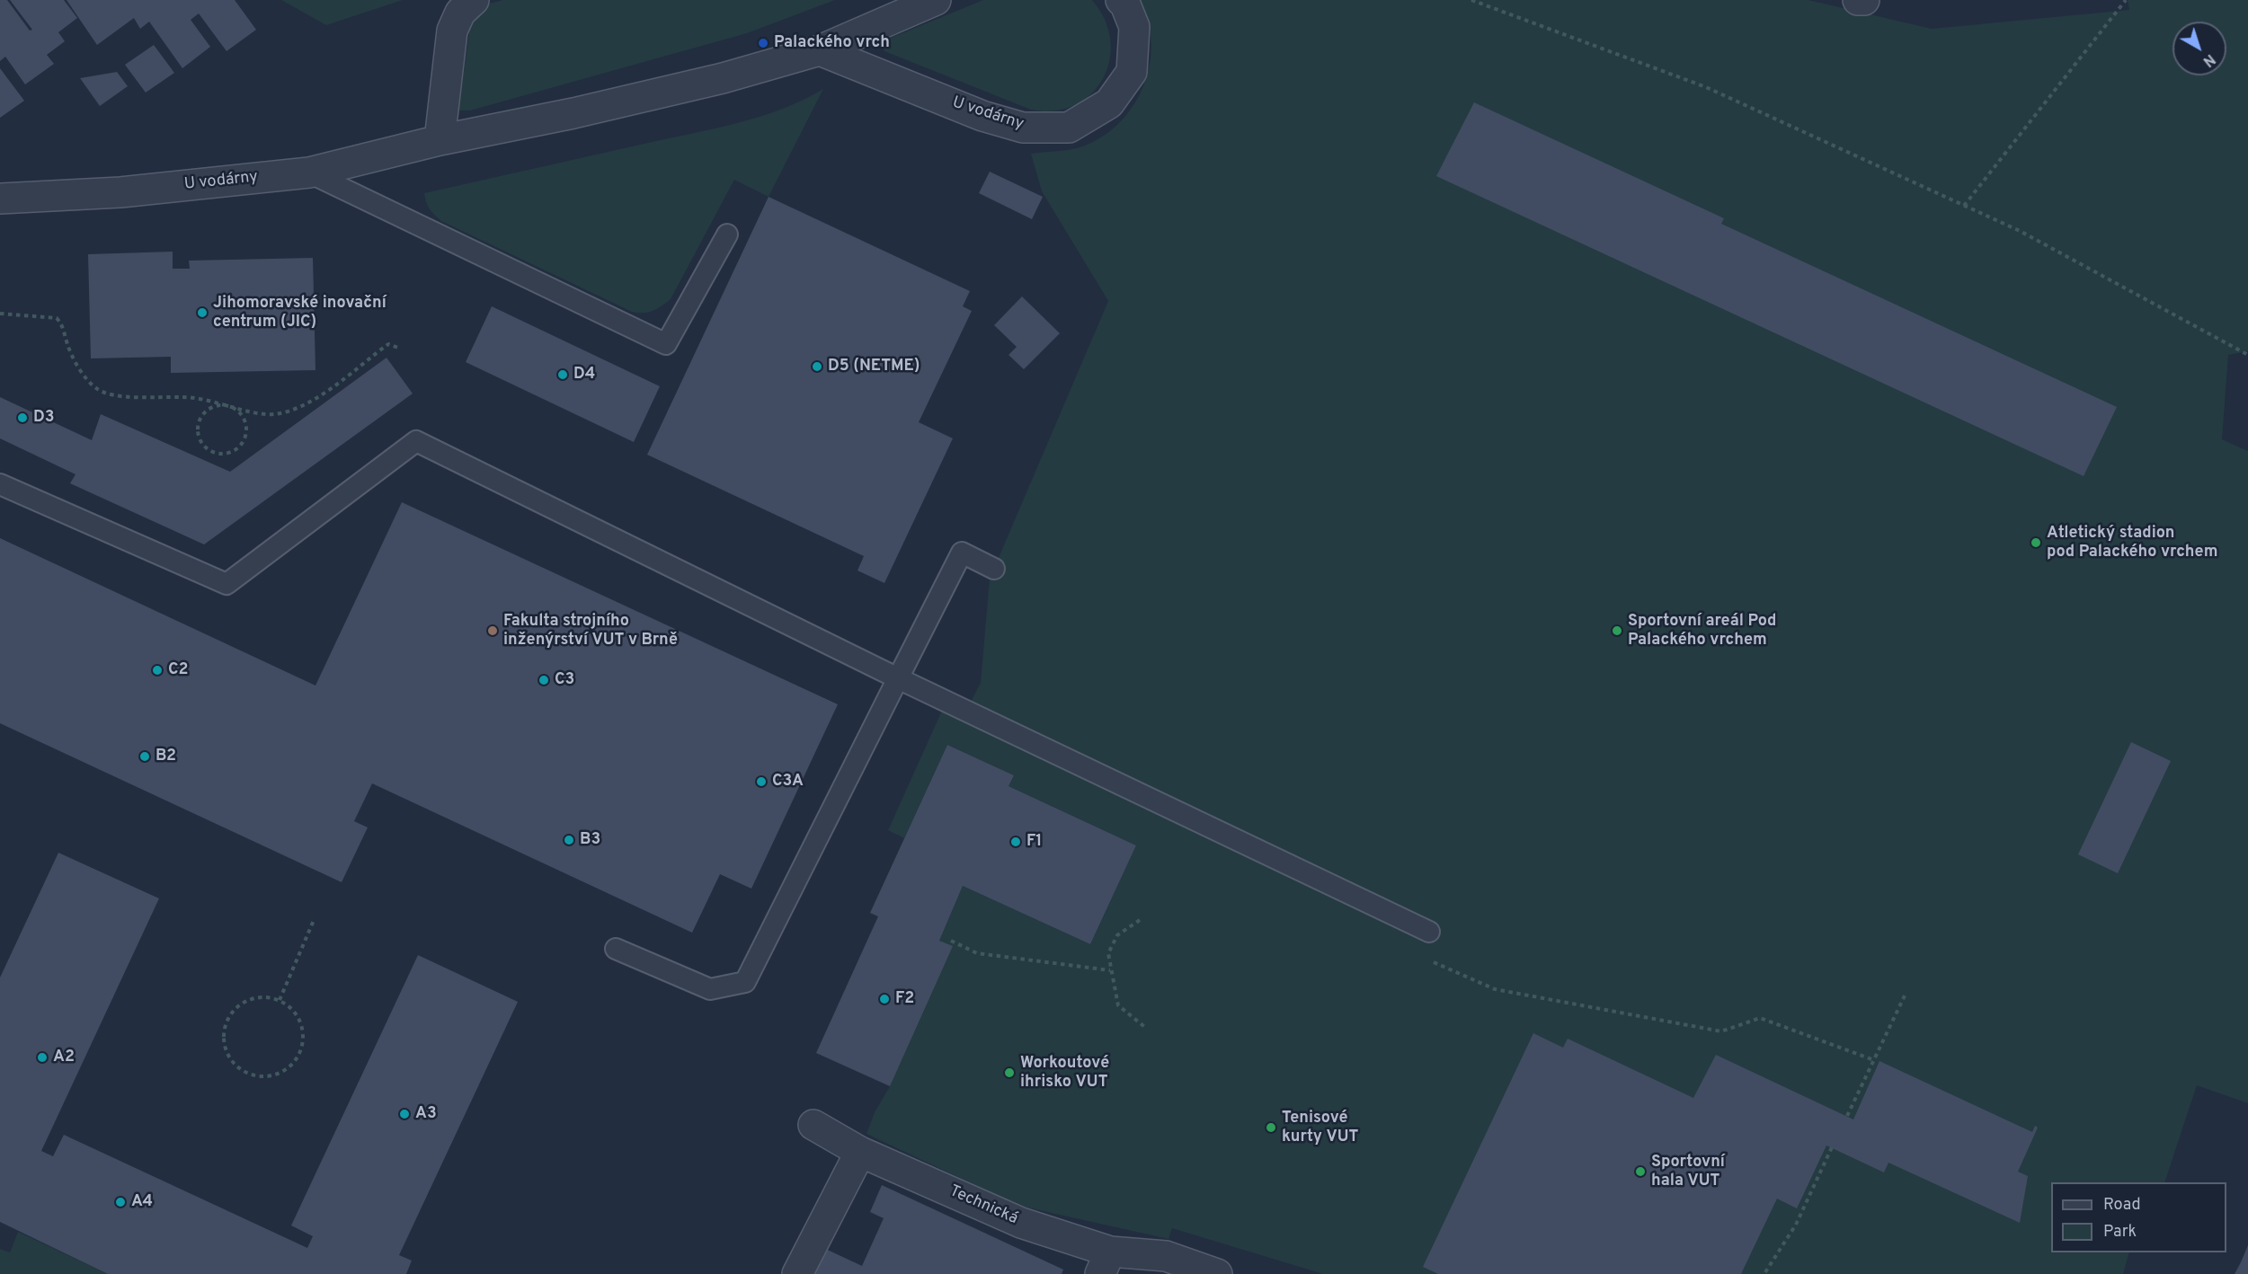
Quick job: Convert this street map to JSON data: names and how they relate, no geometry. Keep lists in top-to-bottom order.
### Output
{
  "streets": {
    "street": ["U vodárny", "Technická"]
  },
  "places": [
    "Palackého vrch",
    "Jihomoravské inovační centrum (JIC)",
    "D5 (NETME)",
    "D4",
    "D3",
    "Atletický stadion pod Palackého vrchem",
    "Fakulta strojního inženýrství VUT v Brně",
    "Sportovní areál Pod Palackého vrchem",
    "C2",
    "C3",
    "B2",
    "C3A",
    "B3",
    "F1",
    "F2",
    "A2",
    "Workoutové ihrisko VUT",
    "A3",
    "Tenisové kurty VUT",
    "Sportovní hala VUT",
    "A4"
  ],
  "legend": ["Road", "Park"],
  "north": "bottom right"
}
